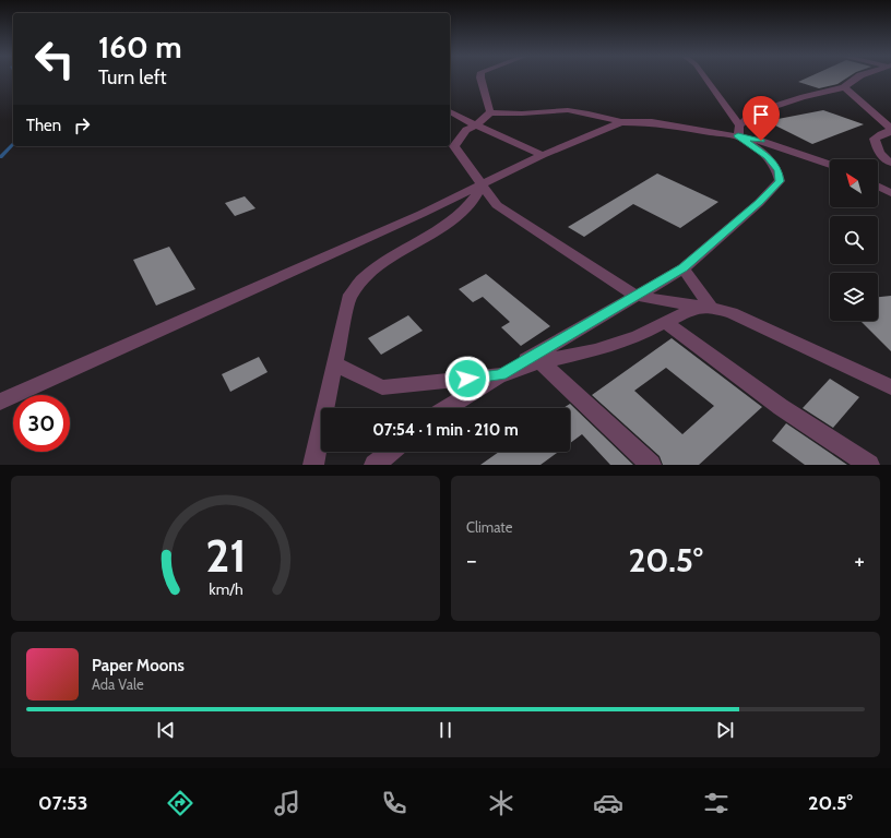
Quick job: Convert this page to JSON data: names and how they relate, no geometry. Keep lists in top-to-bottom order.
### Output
{
  "north": "top left",
  "page": {
    "turn": ["160 m", "Turn left"],
    "then": "Then",
    "limit": "30",
    "trip": "07:54 · 1 min · 210 m",
    "tile": "Climate",
    "heat": ["−", "20.5°", "+"],
    "song": ["Paper Moons", "Ada Vale"],
    "tabs": ["07:53", "20.5°"],
    "gauge": ["21", "km/h"]
  }
}
